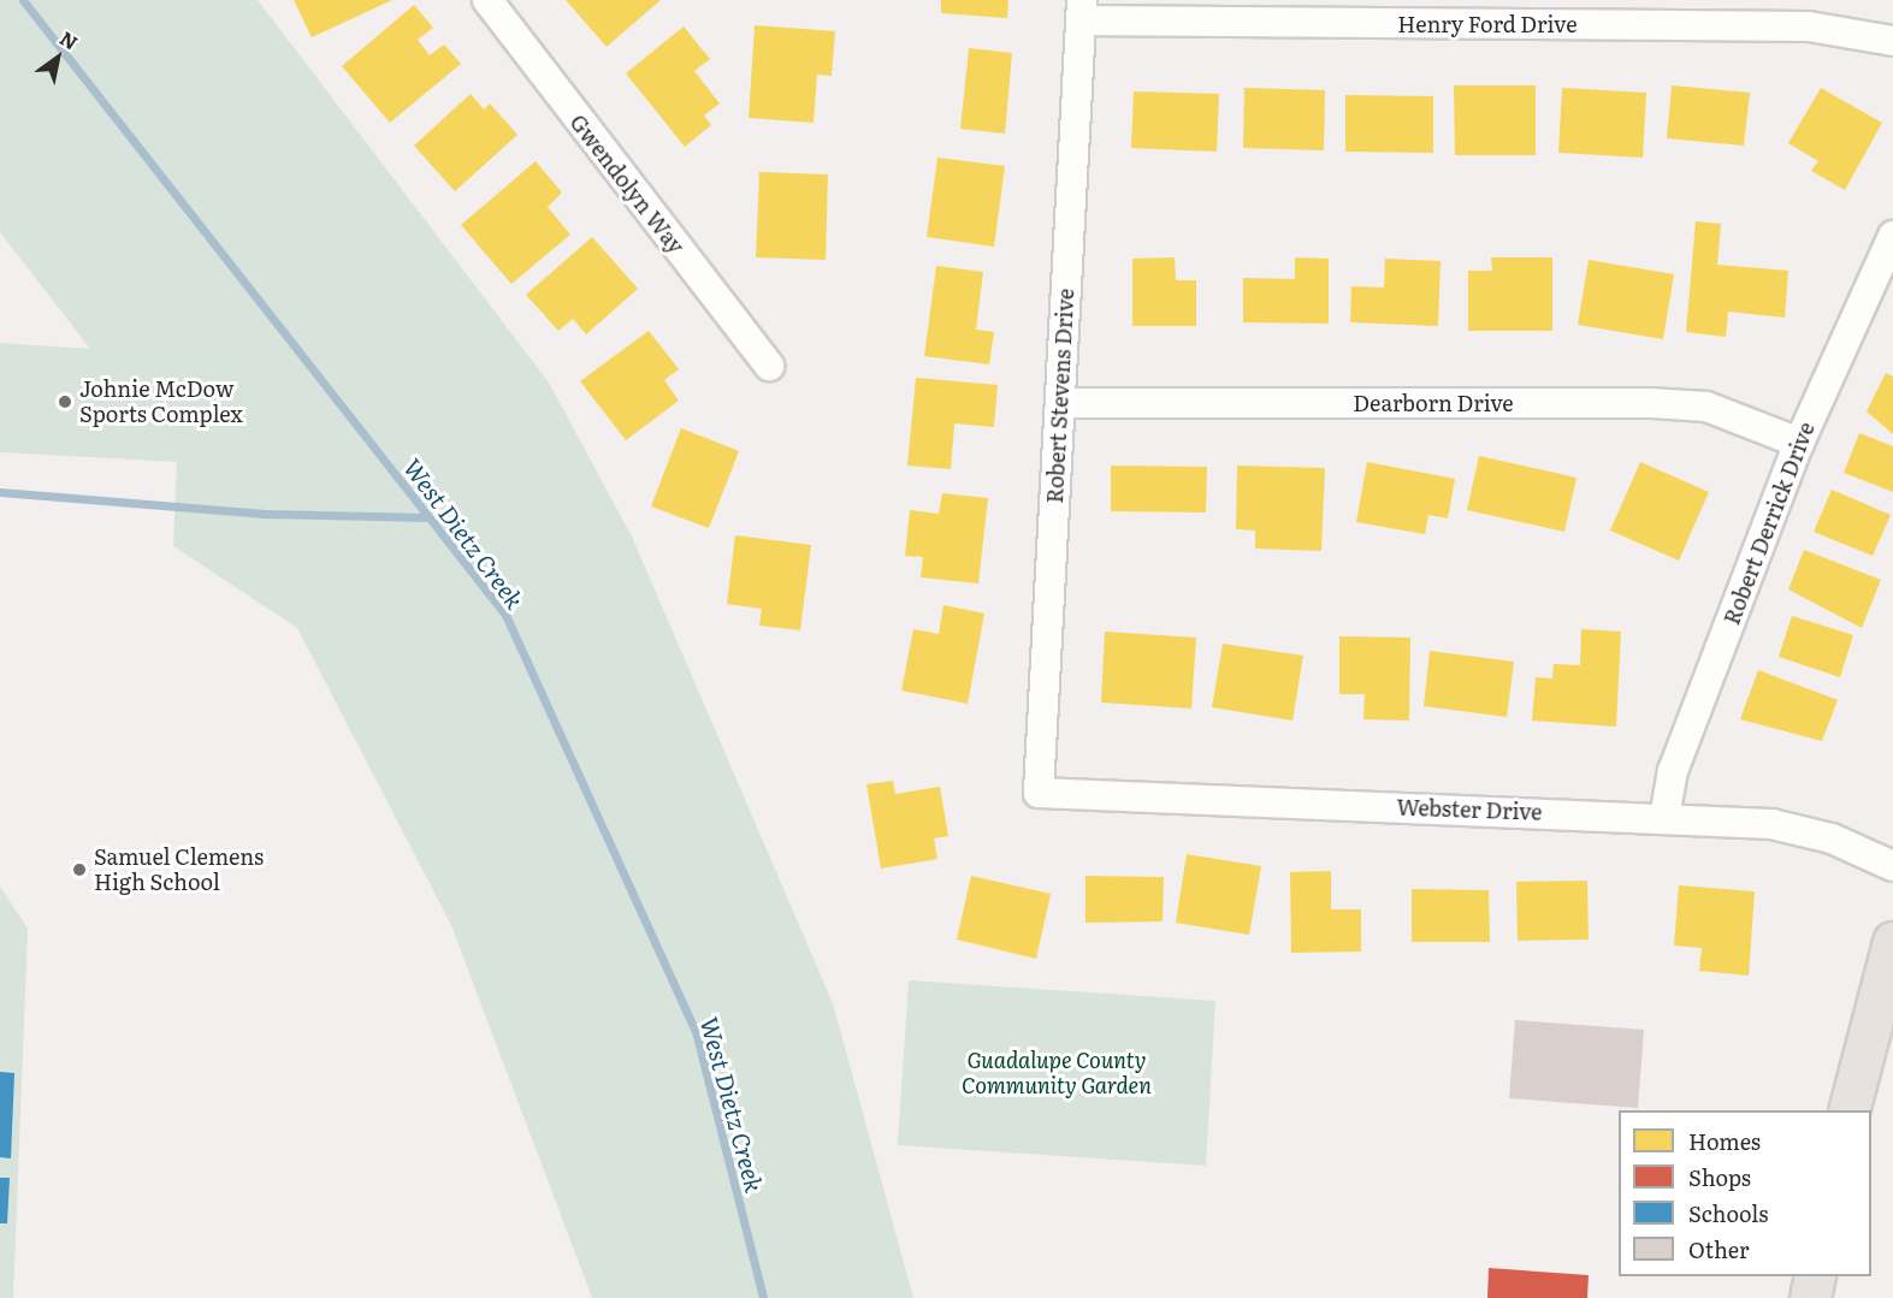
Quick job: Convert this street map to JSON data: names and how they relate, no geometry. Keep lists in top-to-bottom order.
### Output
{
  "streets": {
    "street": [
      "Henry Ford Drive",
      "Gwendolyn Way",
      "Robert Stevens Drive",
      "Dearborn Drive",
      "Robert Derrick Drive",
      "Webster Drive"
    ]
  },
  "crossings": [
    ["Henry Ford Drive", "Robert Stevens Drive"],
    ["Robert Stevens Drive", "Dearborn Drive"],
    ["Robert Stevens Drive", "Webster Drive"],
    ["Dearborn Drive", "Robert Derrick Drive"],
    ["Robert Derrick Drive", "Webster Drive"]
  ],
  "water": ["West Dietz Creek"],
  "parks": ["Guadalupe County Community Garden"],
  "places": ["Johnie McDow Sports Complex", "Samuel Clemens High School"],
  "legend": [
    "Homes",
    "Shops",
    "Schools",
    "Other"
  ],
  "north": "top right"
}
